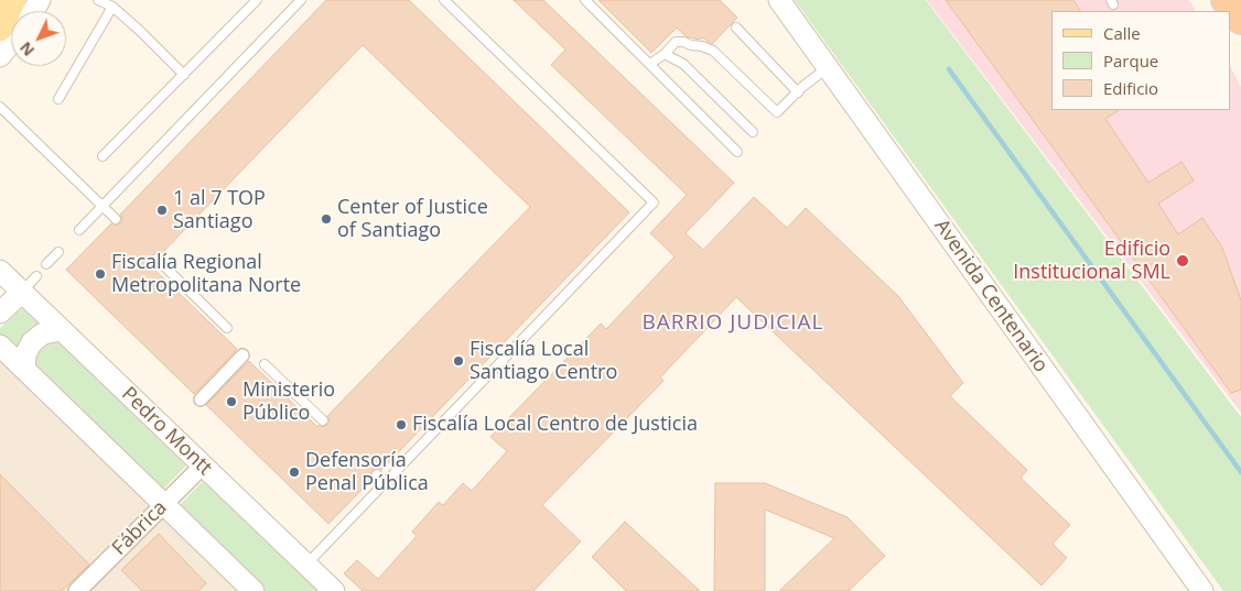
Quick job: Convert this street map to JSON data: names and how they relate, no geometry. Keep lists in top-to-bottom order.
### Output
{
  "streets": {
    "street": ["Avenida Centenario", "Pedro Montt", "Fábrica"]
  },
  "crossings": [
    ["Pedro Montt", "Fábrica"]
  ],
  "districts": ["BARRIO JUDICIAL"],
  "places": [
    "1 al 7 TOP Santiago",
    "Center of Justice of Santiago",
    "Edificio Institucional SML",
    "Fiscalía Regional Metropolitana Norte",
    "Fiscalía Local Santiago Centro",
    "Ministerio Público",
    "Fiscalía Local Centro de Justicia",
    "Defensoría Penal Pública"
  ],
  "legend": ["Calle", "Parque", "Edificio"],
  "north": "bottom left"
}
